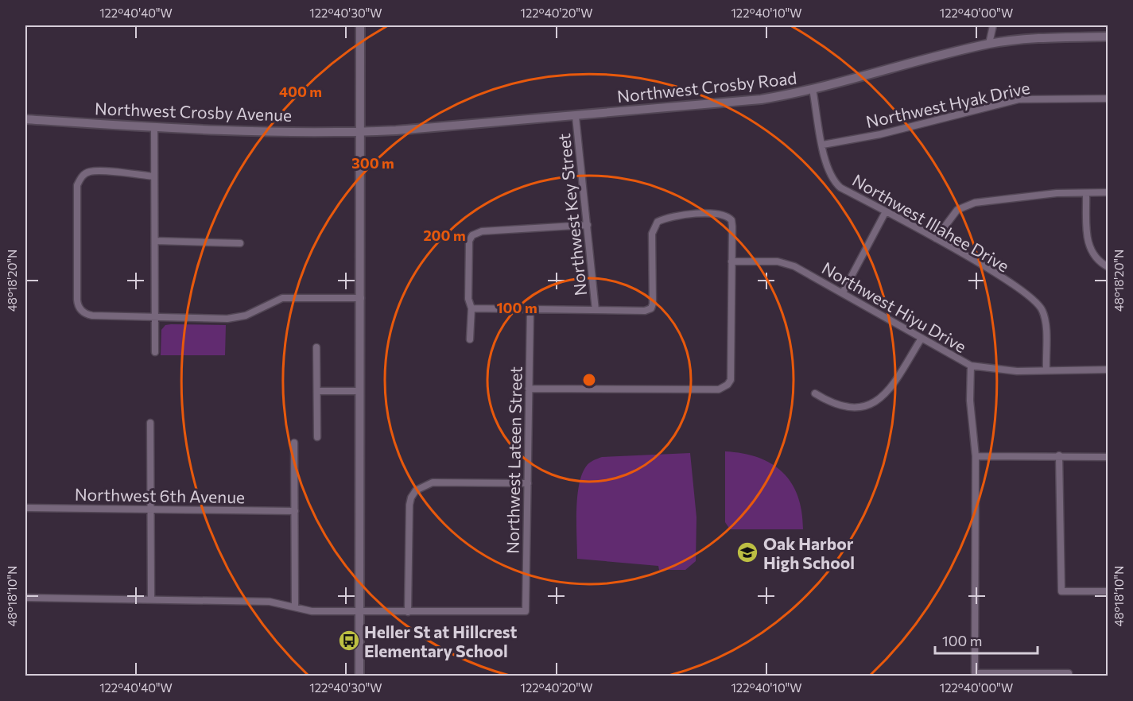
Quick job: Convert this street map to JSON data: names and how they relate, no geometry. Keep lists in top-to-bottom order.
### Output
{
  "streets": {
    "street": [
      "Northwest Crosby Road",
      "Northwest Hyak Drive",
      "Northwest Crosby Avenue",
      "Northwest Key Street",
      "Northwest Illahee Drive",
      "Northwest Hiyu Drive",
      "Northwest Lateen Street",
      "Northwest 6th Avenue"
    ]
  },
  "crossings": [
    ["Northwest Crosby Road", "Northwest Crosby Avenue"],
    ["Northwest Crosby Road", "Northwest Key Street"],
    ["Northwest Crosby Road", "Northwest Illahee Drive"],
    ["Northwest Hyak Drive", "Northwest Illahee Drive"],
    ["Northwest Illahee Drive", "Northwest Hiyu Drive"]
  ],
  "places": {
    "school or university": ["Oak Harbor High School"],
    "bus stop": ["Heller St at Hillcrest Elementary School"]
  },
  "scale_bar": "100 m",
  "coordinates": [
    "122°40'40\"W",
    "122°40'30\"W",
    "122°40'20\"W",
    "122°40'10\"W",
    "122°40'00\"W",
    "48°18'20\"N",
    "48°18'10\"N"
  ],
  "rings": [
    "400 m",
    "300 m",
    "200 m",
    "100 m"
  ]
}
